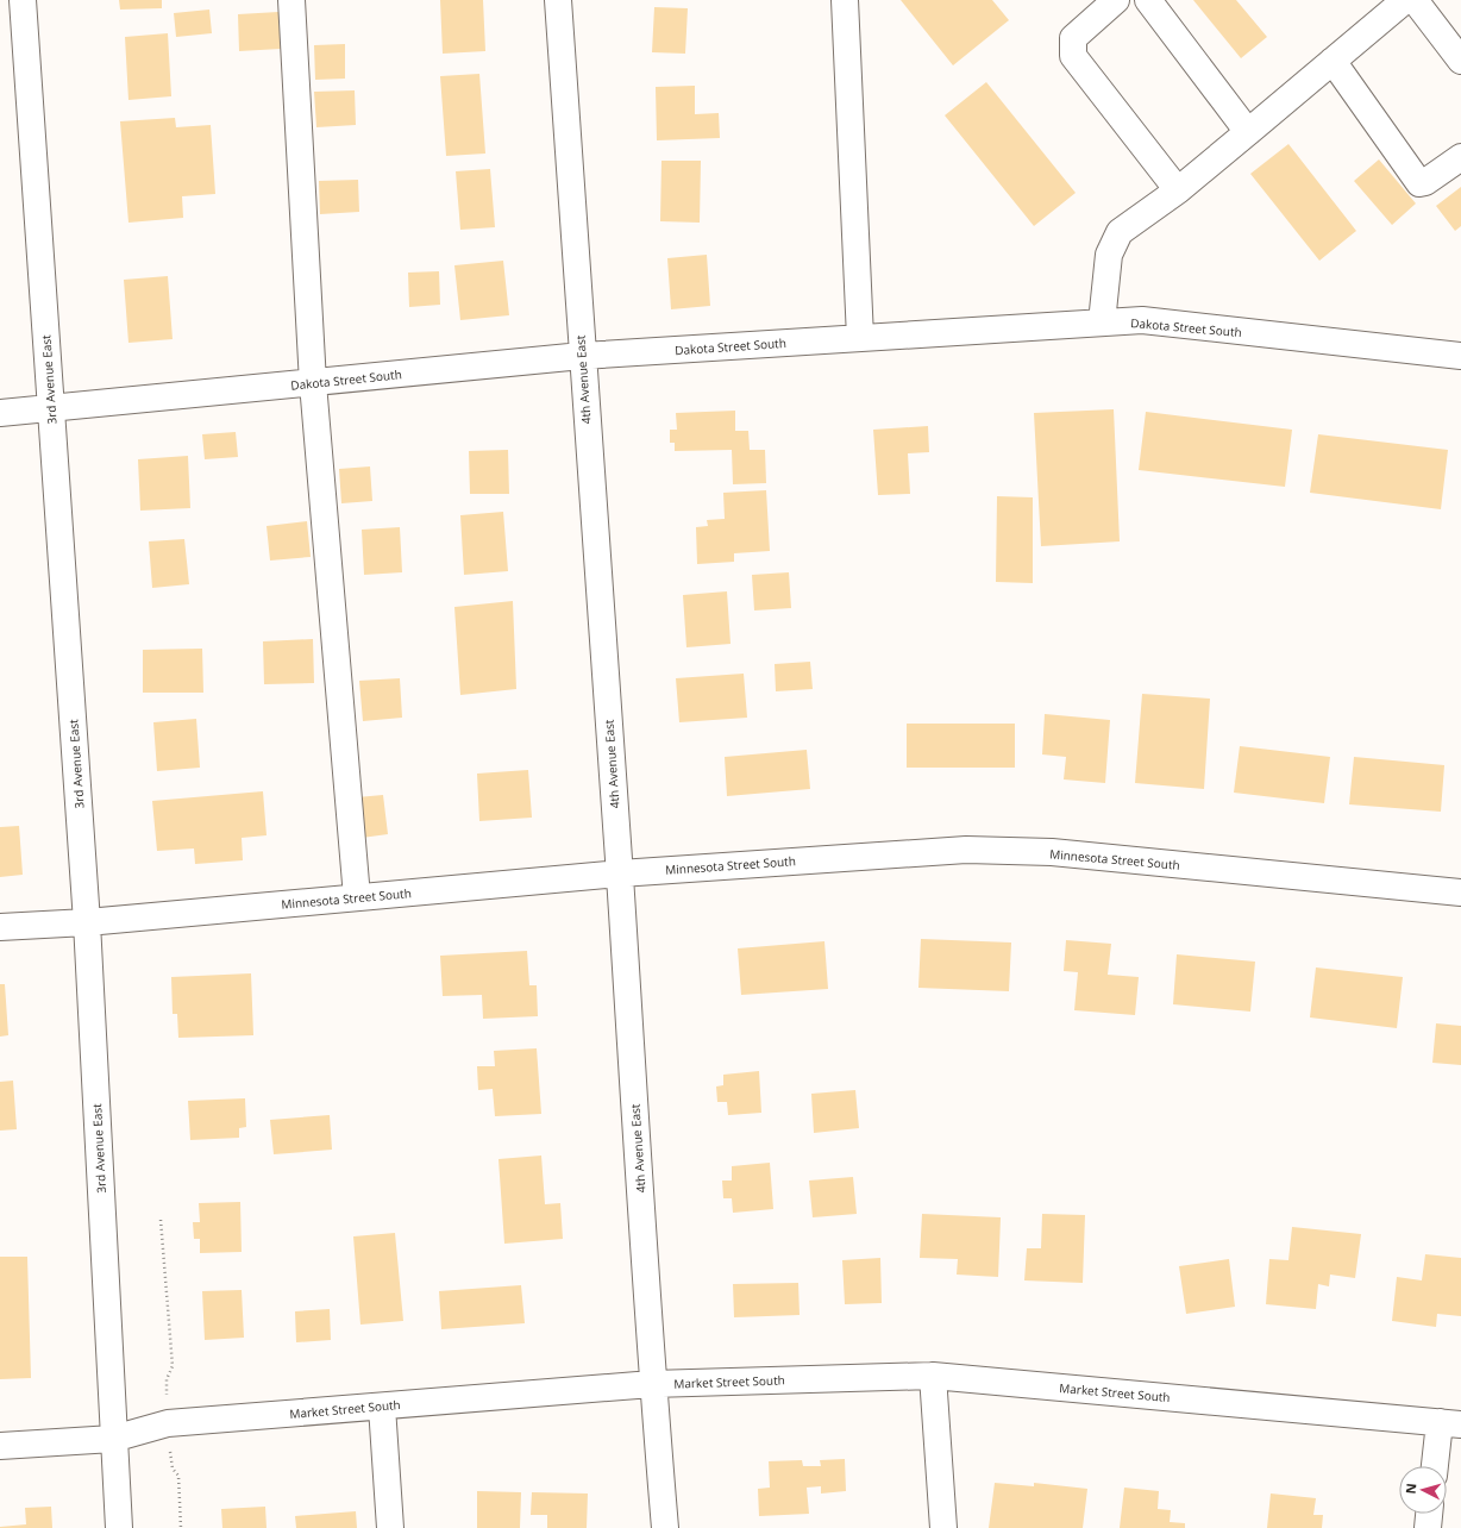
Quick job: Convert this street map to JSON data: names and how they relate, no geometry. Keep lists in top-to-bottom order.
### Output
{
  "streets": {
    "street": [
      "Dakota Street South",
      "3rd Avenue East",
      "4th Avenue East",
      "Minnesota Street South",
      "Market Street South"
    ]
  },
  "crossings": [
    ["Dakota Street South", "3rd Avenue East"],
    ["Dakota Street South", "4th Avenue East"],
    ["3rd Avenue East", "Minnesota Street South"],
    ["3rd Avenue East", "Market Street South"],
    ["4th Avenue East", "Minnesota Street South"],
    ["4th Avenue East", "Market Street South"]
  ],
  "north": "left"
}
